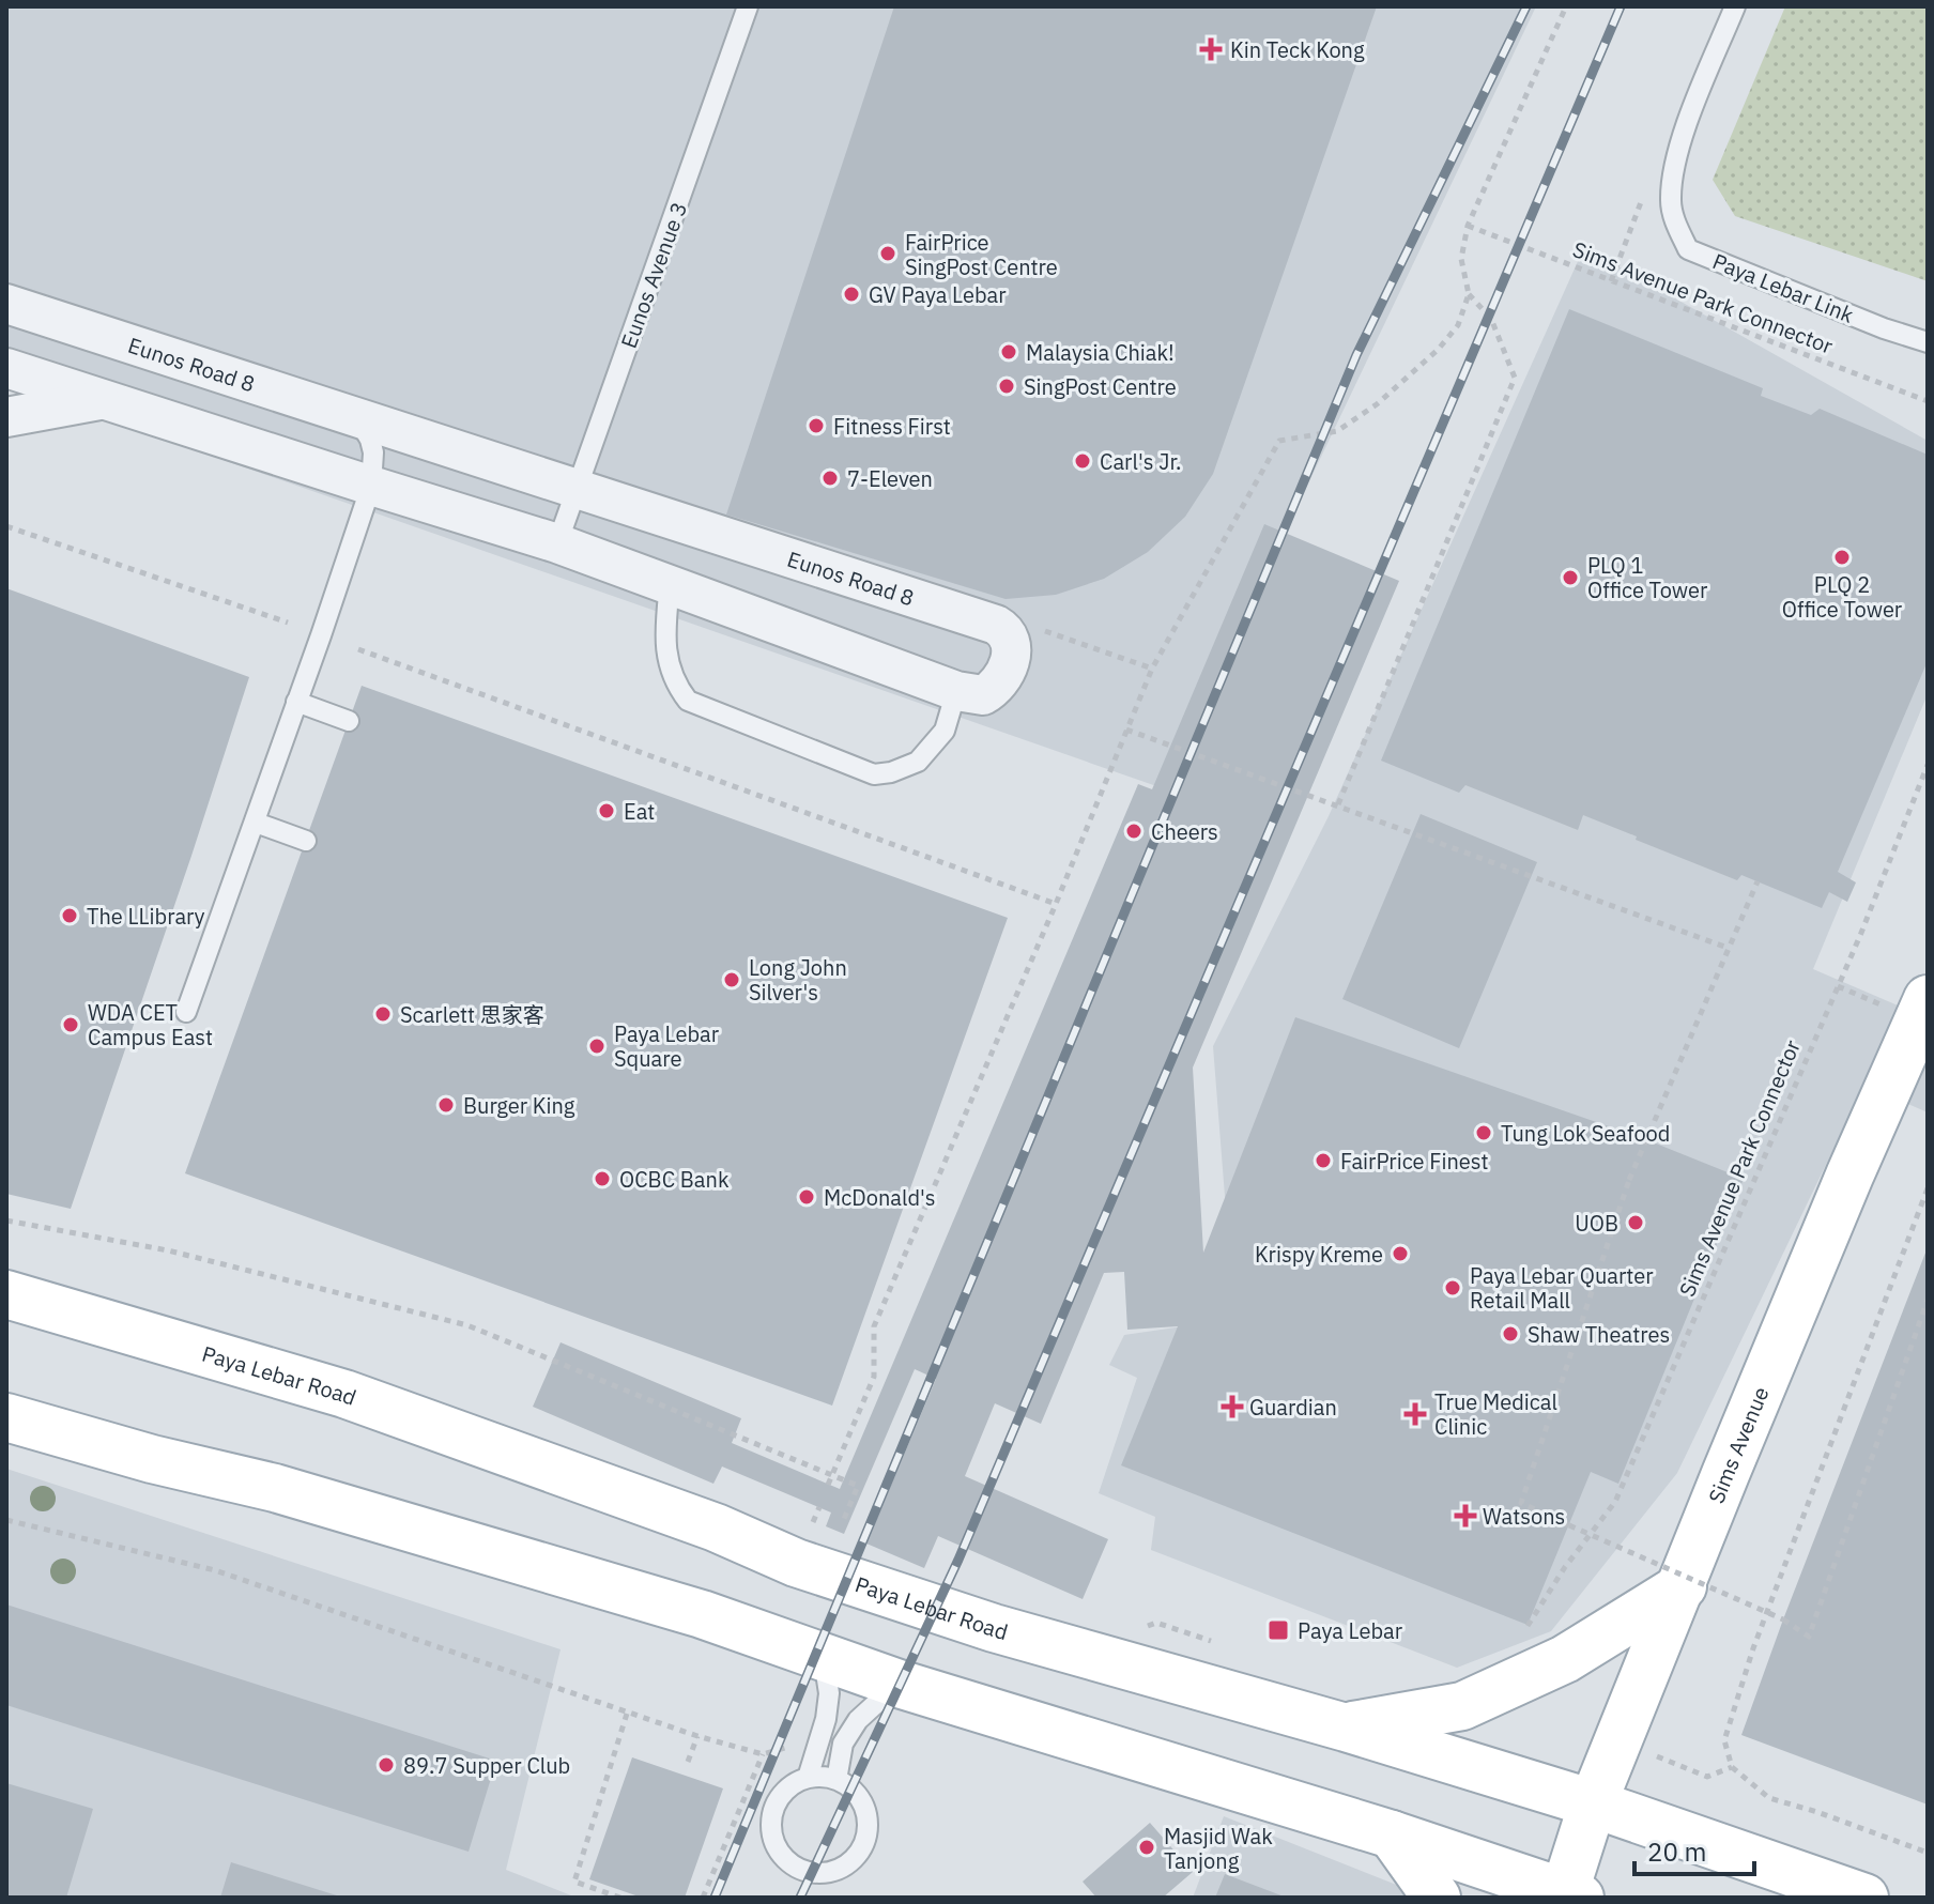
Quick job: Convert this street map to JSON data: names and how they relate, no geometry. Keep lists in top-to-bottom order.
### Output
{
  "streets": {
    "main road": ["Paya Lebar Road", "Sims Avenue"],
    "street": ["Eunos Road 8"],
    "lane": ["Eunos Avenue 3", "Paya Lebar Link"],
    "path": ["Sims Avenue Park Connector"]
  },
  "crossings": [
    ["Eunos Avenue 3", "Eunos Road 8"],
    ["Paya Lebar Road", "Sims Avenue"]
  ],
  "places": {
    "health": [
      "Kin Teck Kong",
      "Guardian",
      "True Medical Clinic",
      "Watsons"
    ],
    "other": [
      "FairPrice SingPost Centre",
      "GV Paya Lebar",
      "Malaysia Chiak!",
      "SingPost Centre",
      "Fitness First",
      "Carl's Jr.",
      "7-Eleven",
      "PLQ 2 Office Tower",
      "PLQ 1 Office Tower",
      "Eat",
      "Cheers",
      "The LLibrary",
      "Long John Silver's",
      "Scarlett 思家客",
      "WDA CET Campus East",
      "Paya Lebar Square",
      "Burger King",
      "Tung Lok Seafood",
      "FairPrice Finest",
      "OCBC Bank",
      "McDonald's",
      "UOB",
      "Krispy Kreme",
      "Paya Lebar Quarter Retail Mall",
      "Shaw Theatres",
      "89.7 Supper Club",
      "Masjid Wak Tanjong"
    ],
    "transit": ["Paya Lebar"]
  },
  "scale_bar": "20 m"
}
